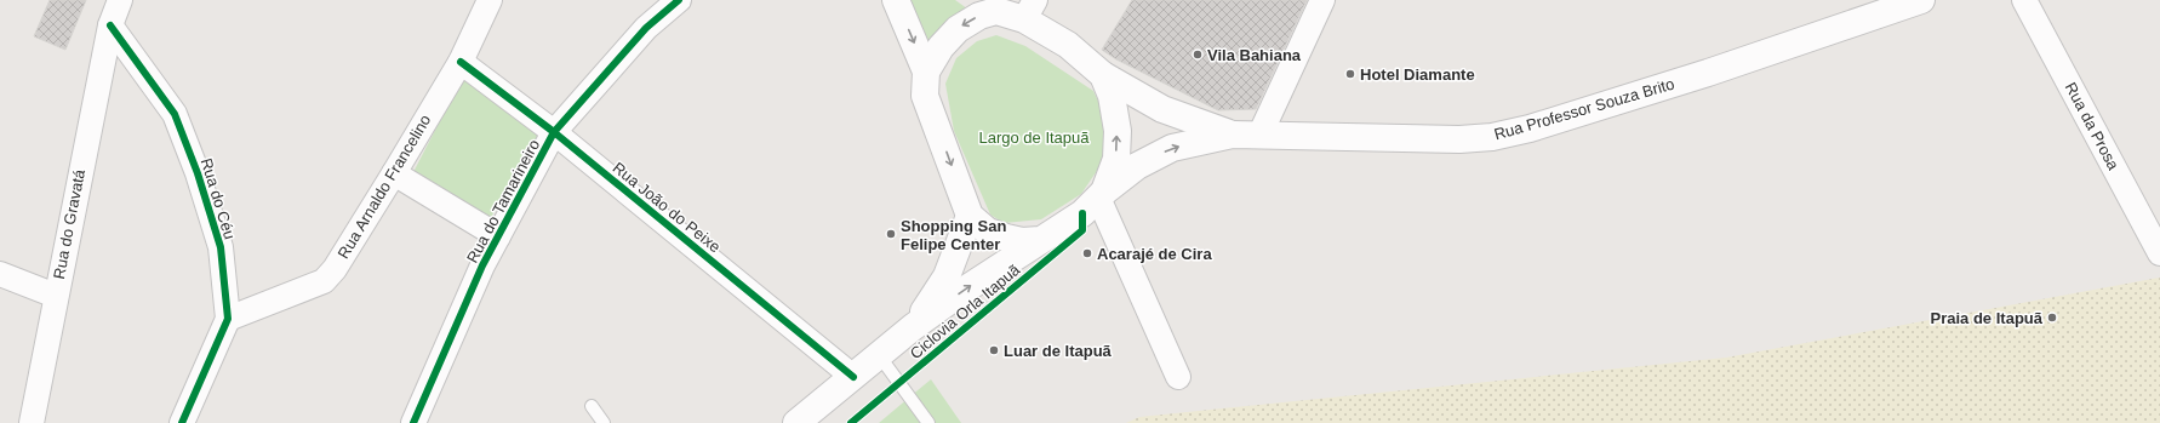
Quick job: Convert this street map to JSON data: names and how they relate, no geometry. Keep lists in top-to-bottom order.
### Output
{
  "streets": {
    "main road": ["Rua Professor Souza Brito"],
    "street": [
      "Rua da Prosa",
      "Rua Arnaldo Francelino",
      "Rua do Céu",
      "Rua do Tamarineiro",
      "Rua João do Peixe",
      "Rua do Gravatá"
    ],
    "cycle path": ["Ciclovia Orla Itapuã"]
  },
  "crossings": [
    ["Rua Arnaldo Francelino", "Rua do Céu"],
    ["Rua Arnaldo Francelino", "Rua João do Peixe"],
    ["Rua do Céu", "Rua do Gravatá"],
    ["Rua do Tamarineiro", "Rua João do Peixe"]
  ],
  "parks": ["Largo de Itapuã"],
  "places": [
    "Vila Bahiana",
    "Hotel Diamante",
    "Shopping San Felipe Center",
    "Acarajé de Cira",
    "Praia de Itapuã",
    "Luar de Itapuã"
  ]
}
